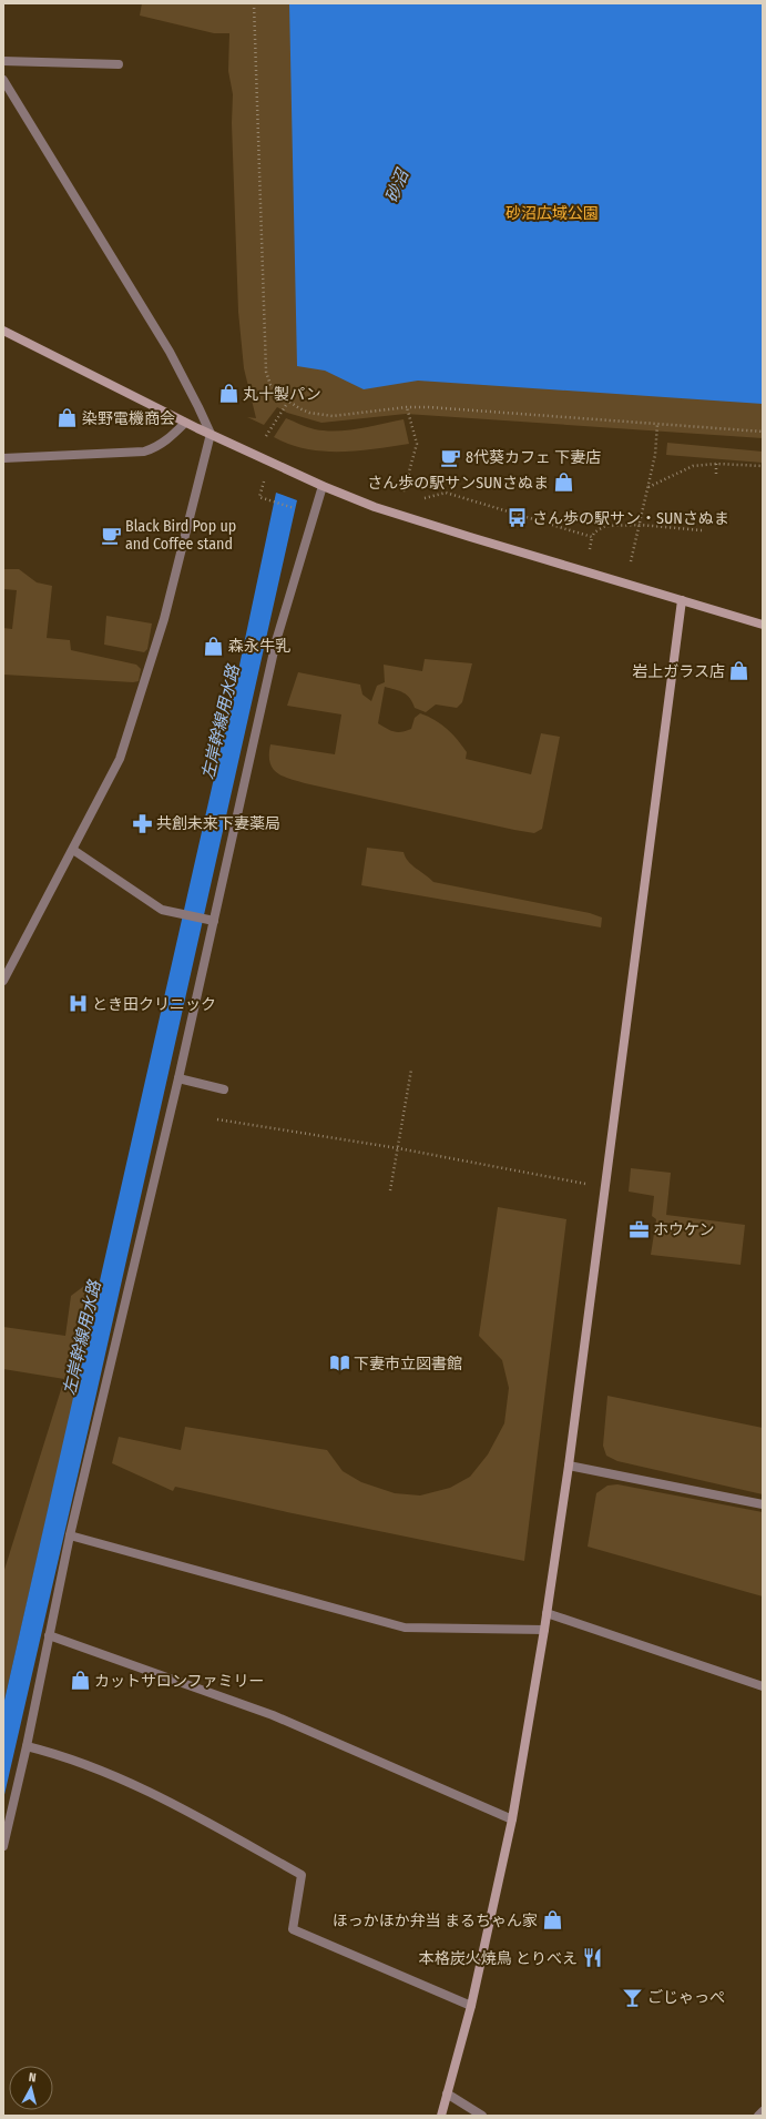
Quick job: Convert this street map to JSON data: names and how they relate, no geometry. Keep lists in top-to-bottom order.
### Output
{
  "water": ["砂沼", "左岸幹線用水路"],
  "parks": ["砂沼広域公園"],
  "places": {
    "shop": [
      "丸十製パン",
      "染野電機商会",
      "さん歩の駅サンSUNさぬま",
      "森永牛乳",
      "岩上ガラス店",
      "カットサロンファミリー",
      "ほっかほか弁当 まるちゃん家"
    ],
    "cafe": ["8代葵カフェ 下妻店", "Black Bird Pop up and Coffee stand"],
    "bus stop": ["さん歩の駅サン・SUNさぬま"],
    "pharmacy": ["共創未来下妻薬局"],
    "hospital": ["とき田クリニック"],
    "office": ["ホウケン"],
    "library": ["下妻市立図書館"],
    "restaurant": ["本格炭火焼鳥 とりべえ"],
    "bar": ["ごじゃっぺ"]
  },
  "north": "top"
}
